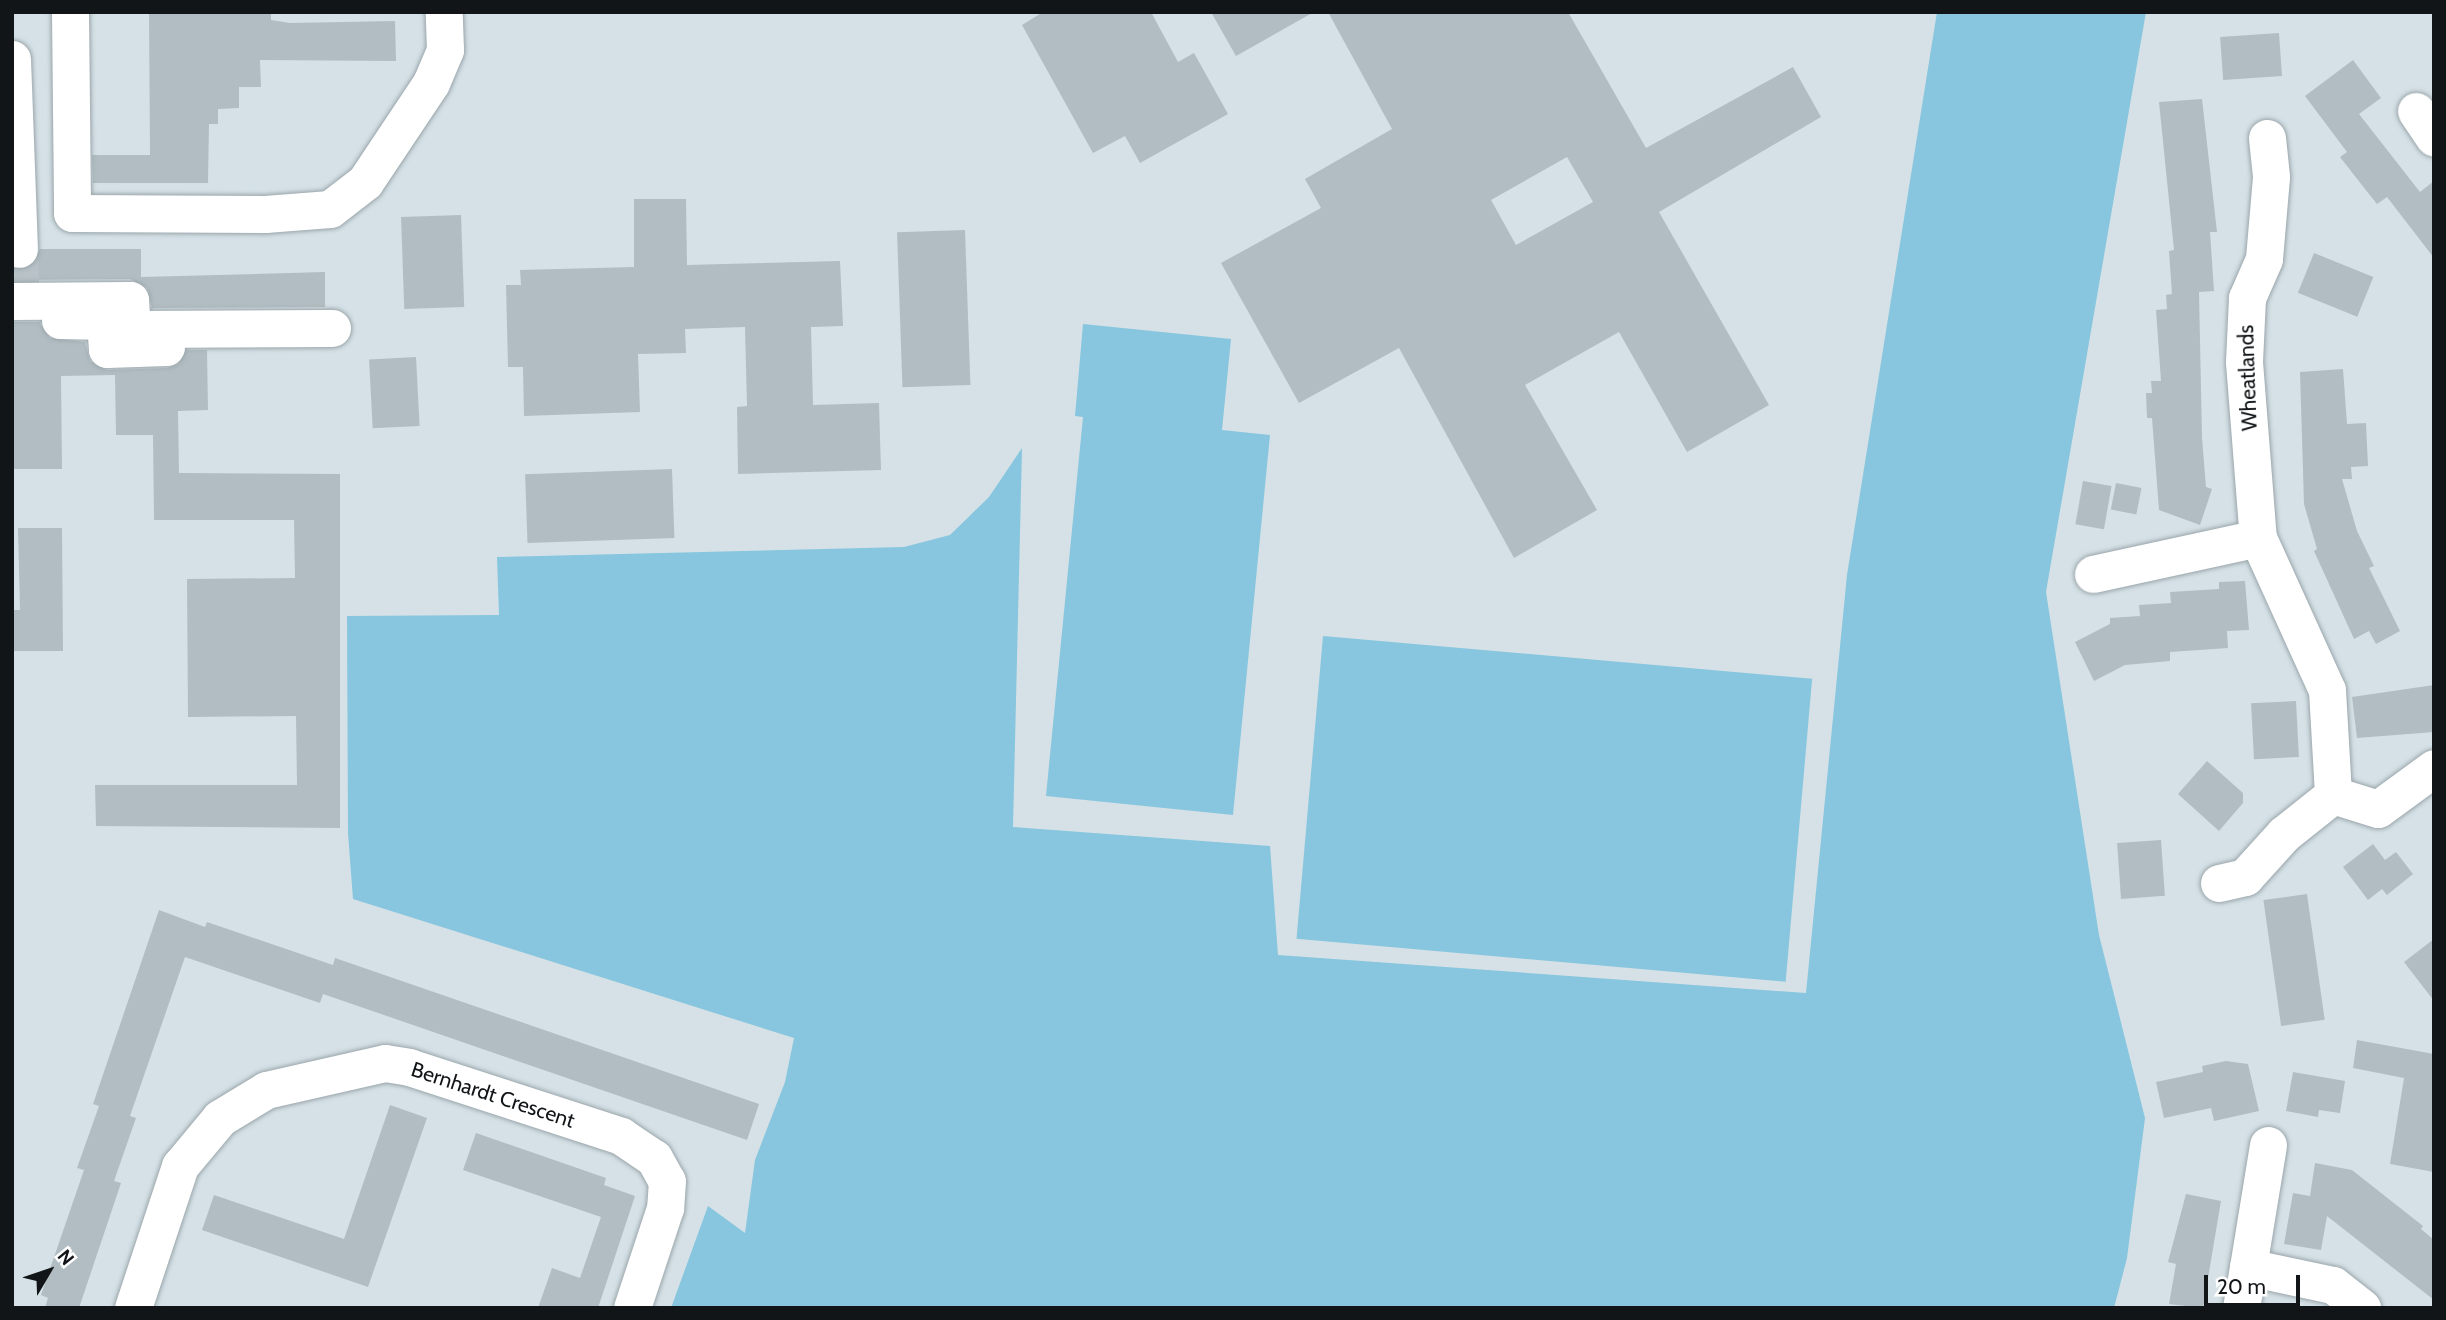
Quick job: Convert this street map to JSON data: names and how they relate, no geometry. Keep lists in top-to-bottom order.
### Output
{
  "streets": {
    "street": ["Wheatlands", "Bernhardt Crescent"]
  },
  "scale_bar": "20 m",
  "north": "top right"
}
